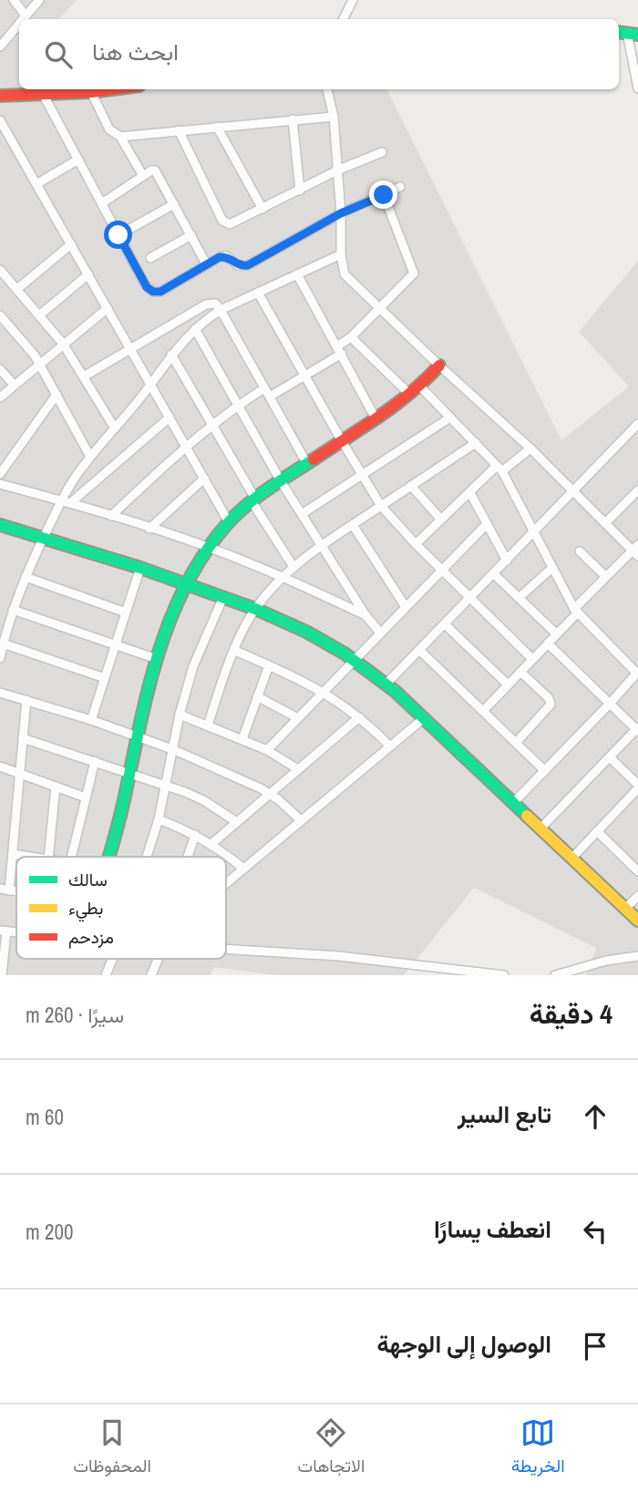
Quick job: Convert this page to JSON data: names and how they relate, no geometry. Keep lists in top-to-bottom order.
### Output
{
  "legend": ["سالك", "بطيء", "مزدحم"],
  "page": {
    "search": "ابحث هنا",
    "heading": ["4 دقيقة", "سيرًا · 260 m"],
    "list": [
      ["تابع السير", "60 m"],
      ["انعطف يسارًا", "200 m"],
      "الوصول إلى الوجهة"
    ],
    "nav": ["الخريطة", "الاتجاهات", "المحفوظات"]
  }
}
